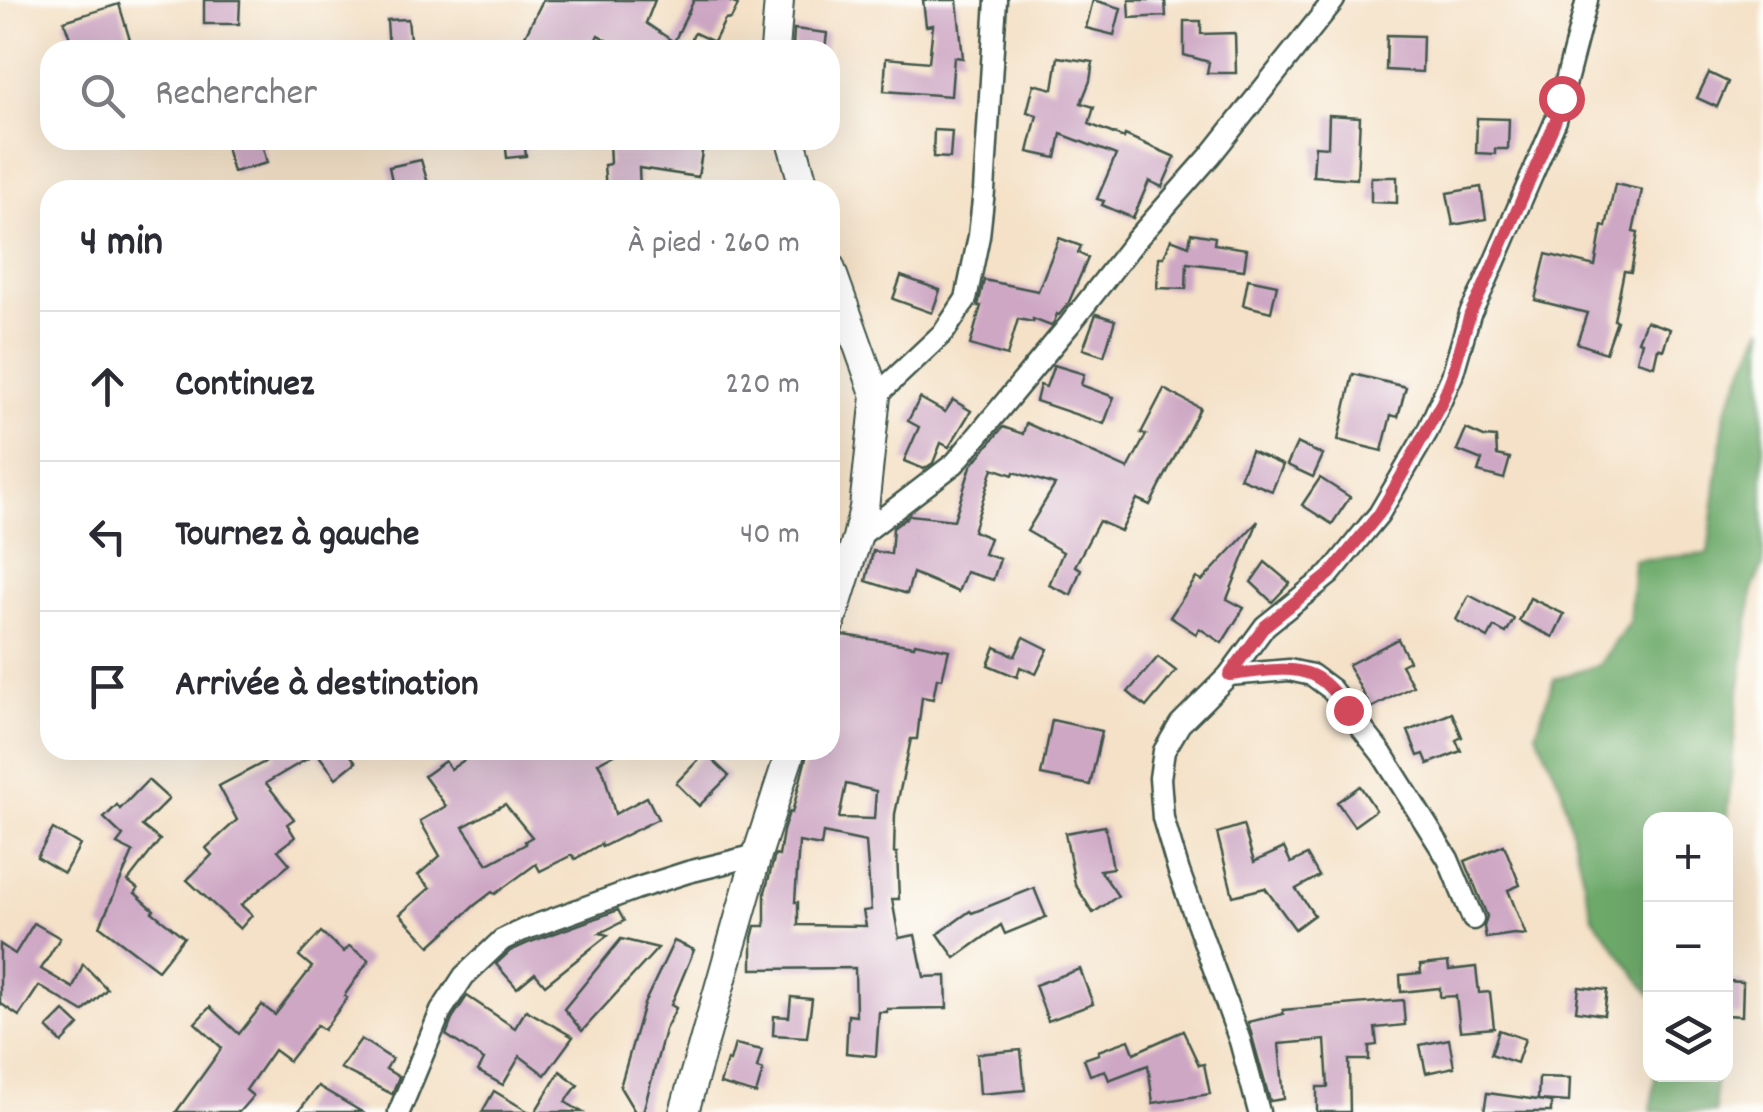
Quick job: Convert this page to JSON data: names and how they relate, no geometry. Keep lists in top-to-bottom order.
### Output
{
  "page": {
    "search": "Rechercher",
    "heading": ["4 min", "À pied · 260 m"],
    "list": [
      ["Continuez", "220 m"],
      ["Tournez à gauche", "40 m"],
      "Arrivée à destination"
    ],
    "map_buttons": ["+", "−"]
  }
}
